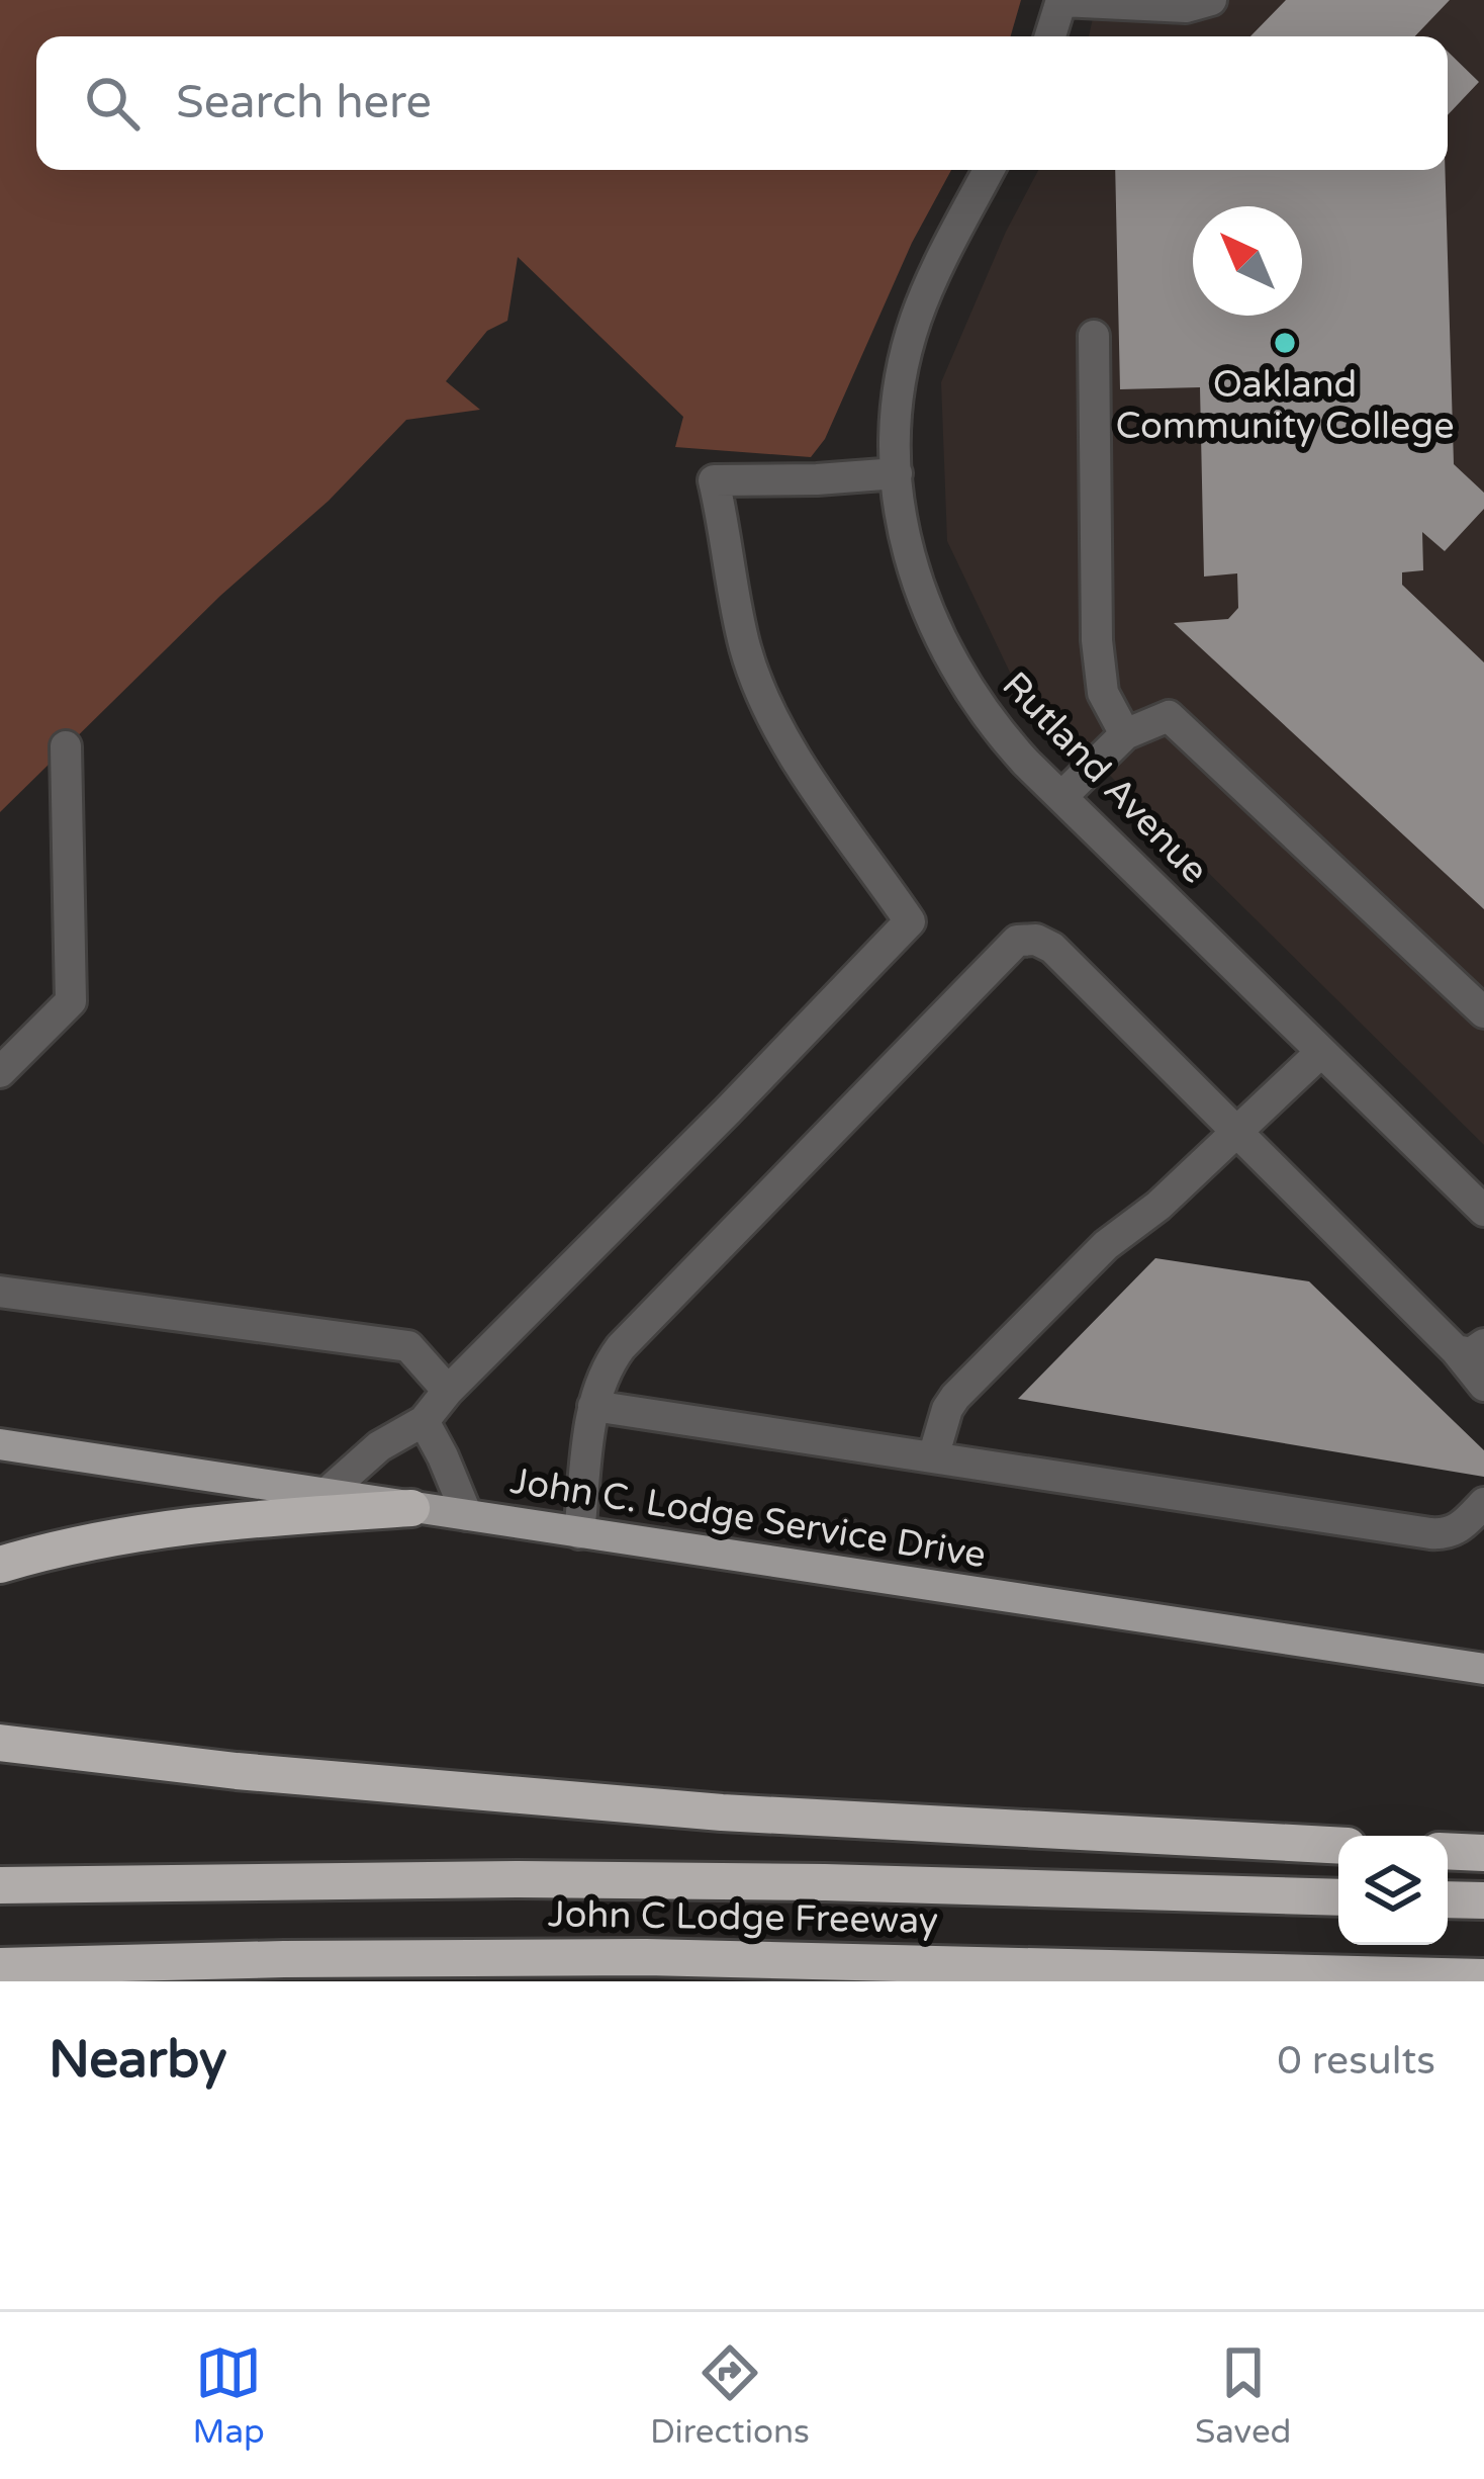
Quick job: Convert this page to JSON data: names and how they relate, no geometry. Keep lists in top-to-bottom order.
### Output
{
  "streets": {
    "highway": ["John C Lodge Freeway"],
    "main road": ["John C. Lodge Service Drive"],
    "street": ["Rutland Avenue"]
  },
  "places": ["Oakland Community College"],
  "north": "top left",
  "page": {
    "search": "Search here",
    "heading": ["Nearby", "0 results"],
    "nav": ["Map", "Directions", "Saved"]
  }
}
